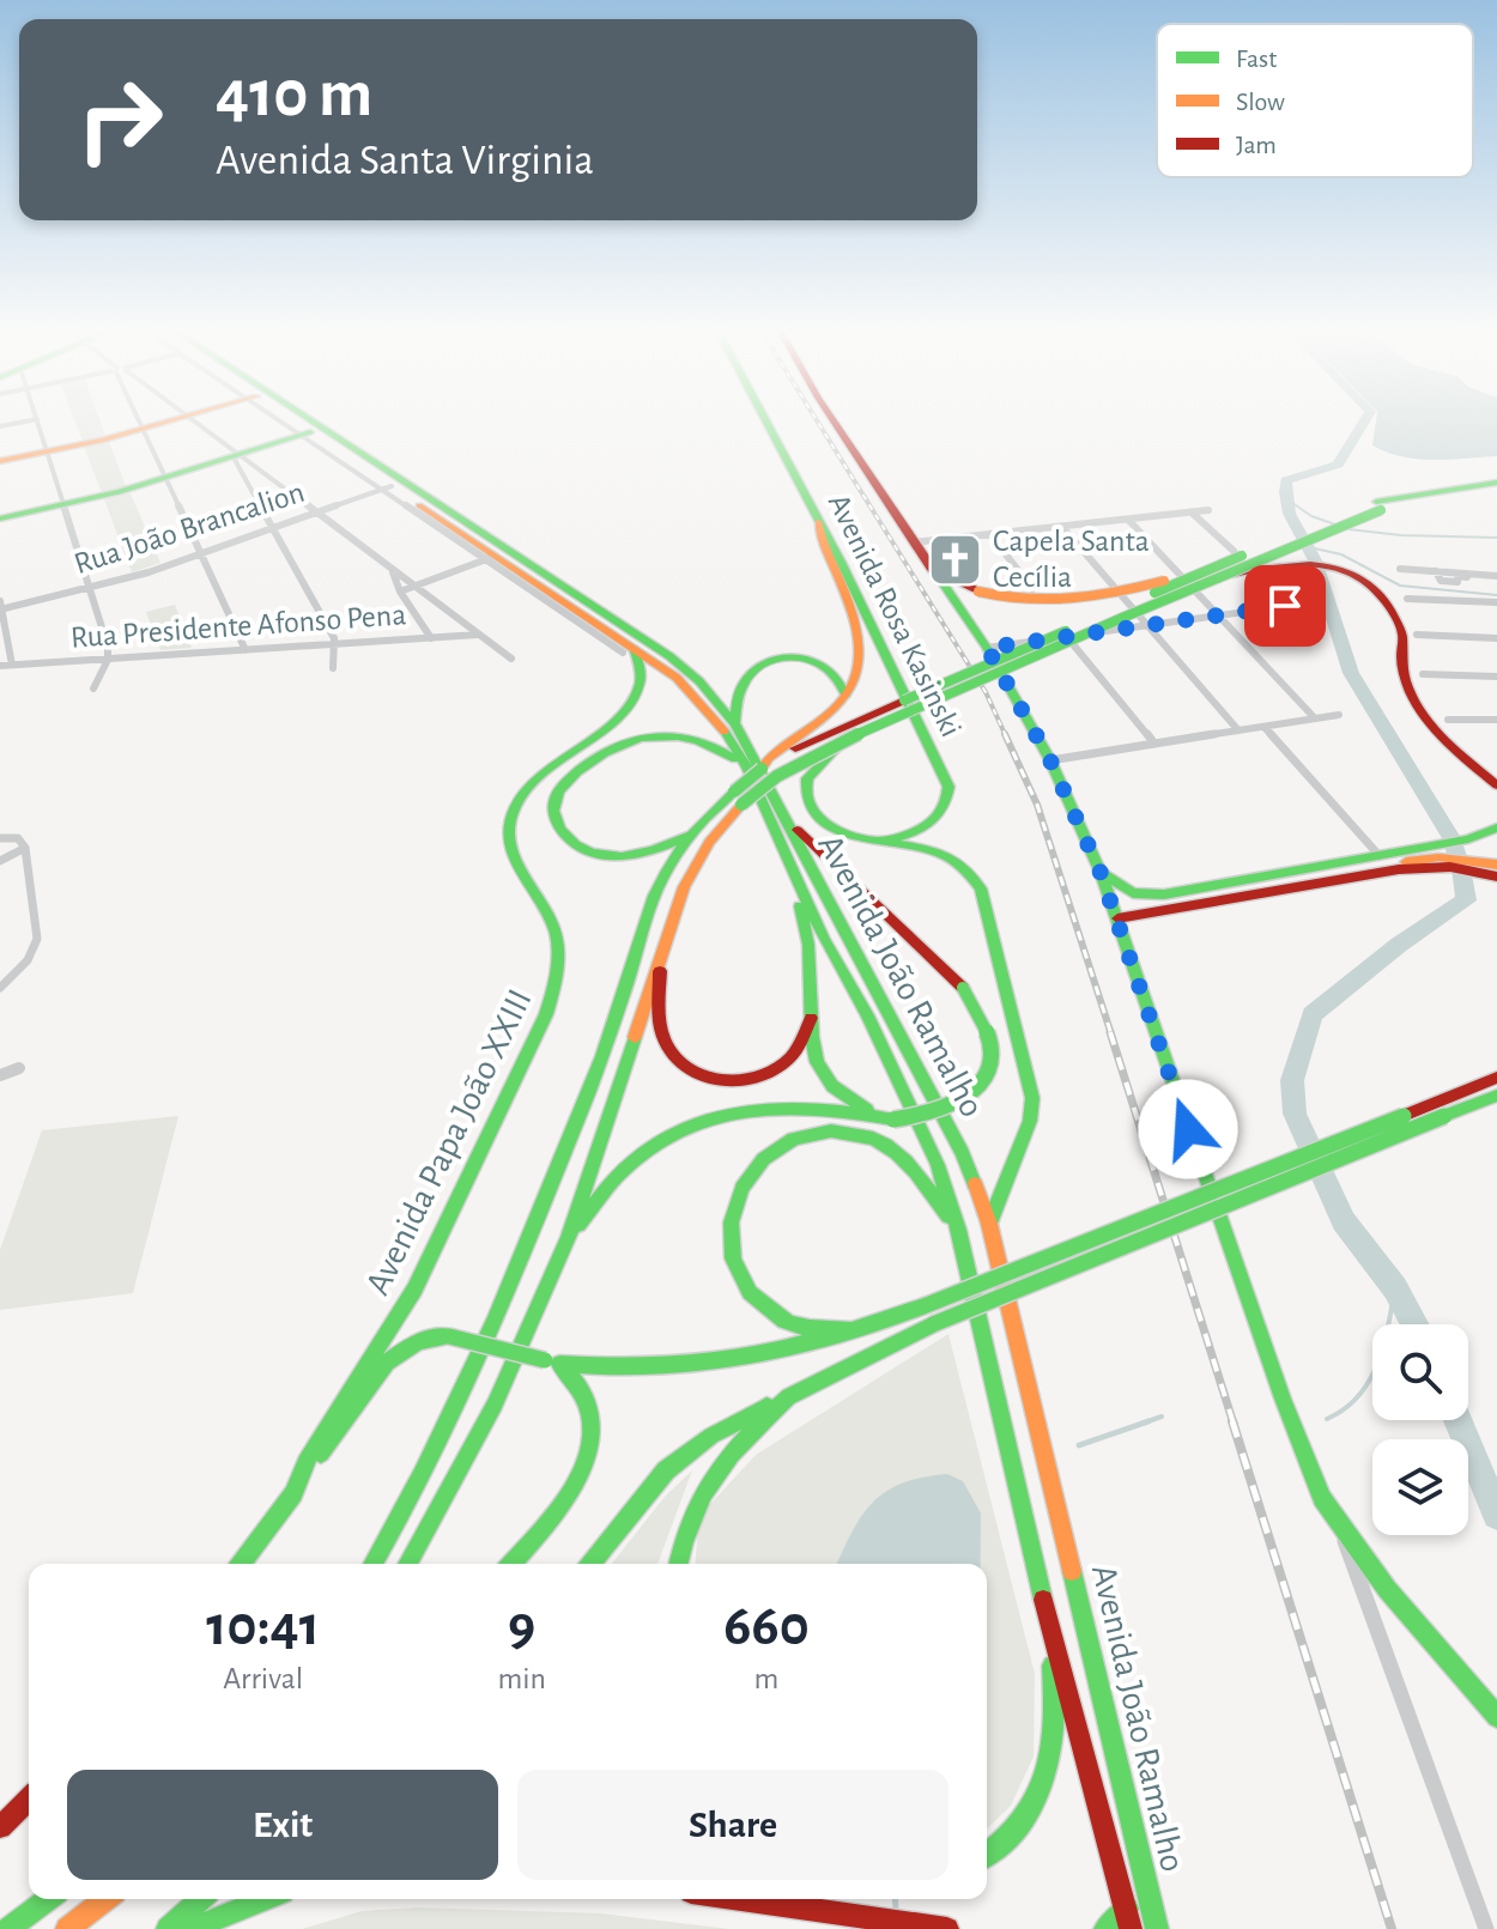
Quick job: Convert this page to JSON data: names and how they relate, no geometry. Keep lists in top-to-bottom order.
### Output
{
  "streets": {
    "main road": ["Avenida Rosa Kasinski", "Avenida João Ramalho", "Avenida Papa João XXIII"],
    "street": ["Rua João Brancalion", "Rua Presidente Afonso Pena"]
  },
  "crossings": [
    ["Rua João Brancalion", "Avenida João Ramalho"],
    ["Avenida João Ramalho", "Avenida Papa João XXIII"]
  ],
  "places": {
    "church": ["Capela Santa Cecília"]
  },
  "legend": ["Fast", "Slow", "Jam"],
  "page": {
    "turn": ["410 m", "Avenida Santa Virginia"],
    "eta": [
      "10:41",
      "Arrival",
      "9",
      "min",
      "660",
      "m"
    ],
    "buttons": ["Exit", "Share"]
  }
}
